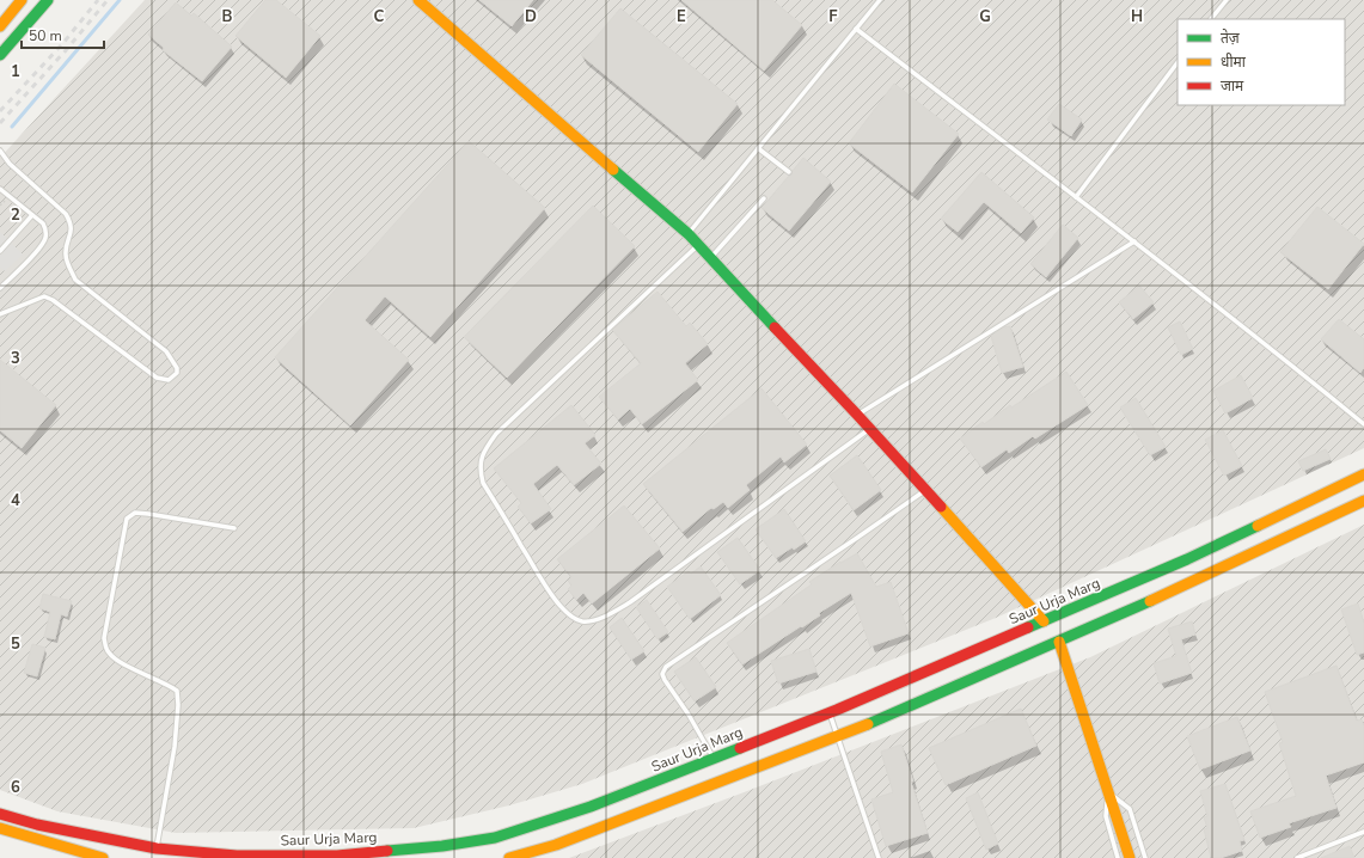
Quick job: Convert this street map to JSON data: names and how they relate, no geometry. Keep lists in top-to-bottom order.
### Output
{
  "streets": {
    "street": ["Saur Urja Marg"]
  },
  "legend": ["तेज़", "धीमा", "जाम"],
  "scale_bar": "50 m",
  "grid": {
    "columns": [
      "B",
      "C",
      "D",
      "E",
      "F",
      "G",
      "H"
    ],
    "rows": [
      "1",
      "2",
      "3",
      "4",
      "5",
      "6"
    ]
  }
}
